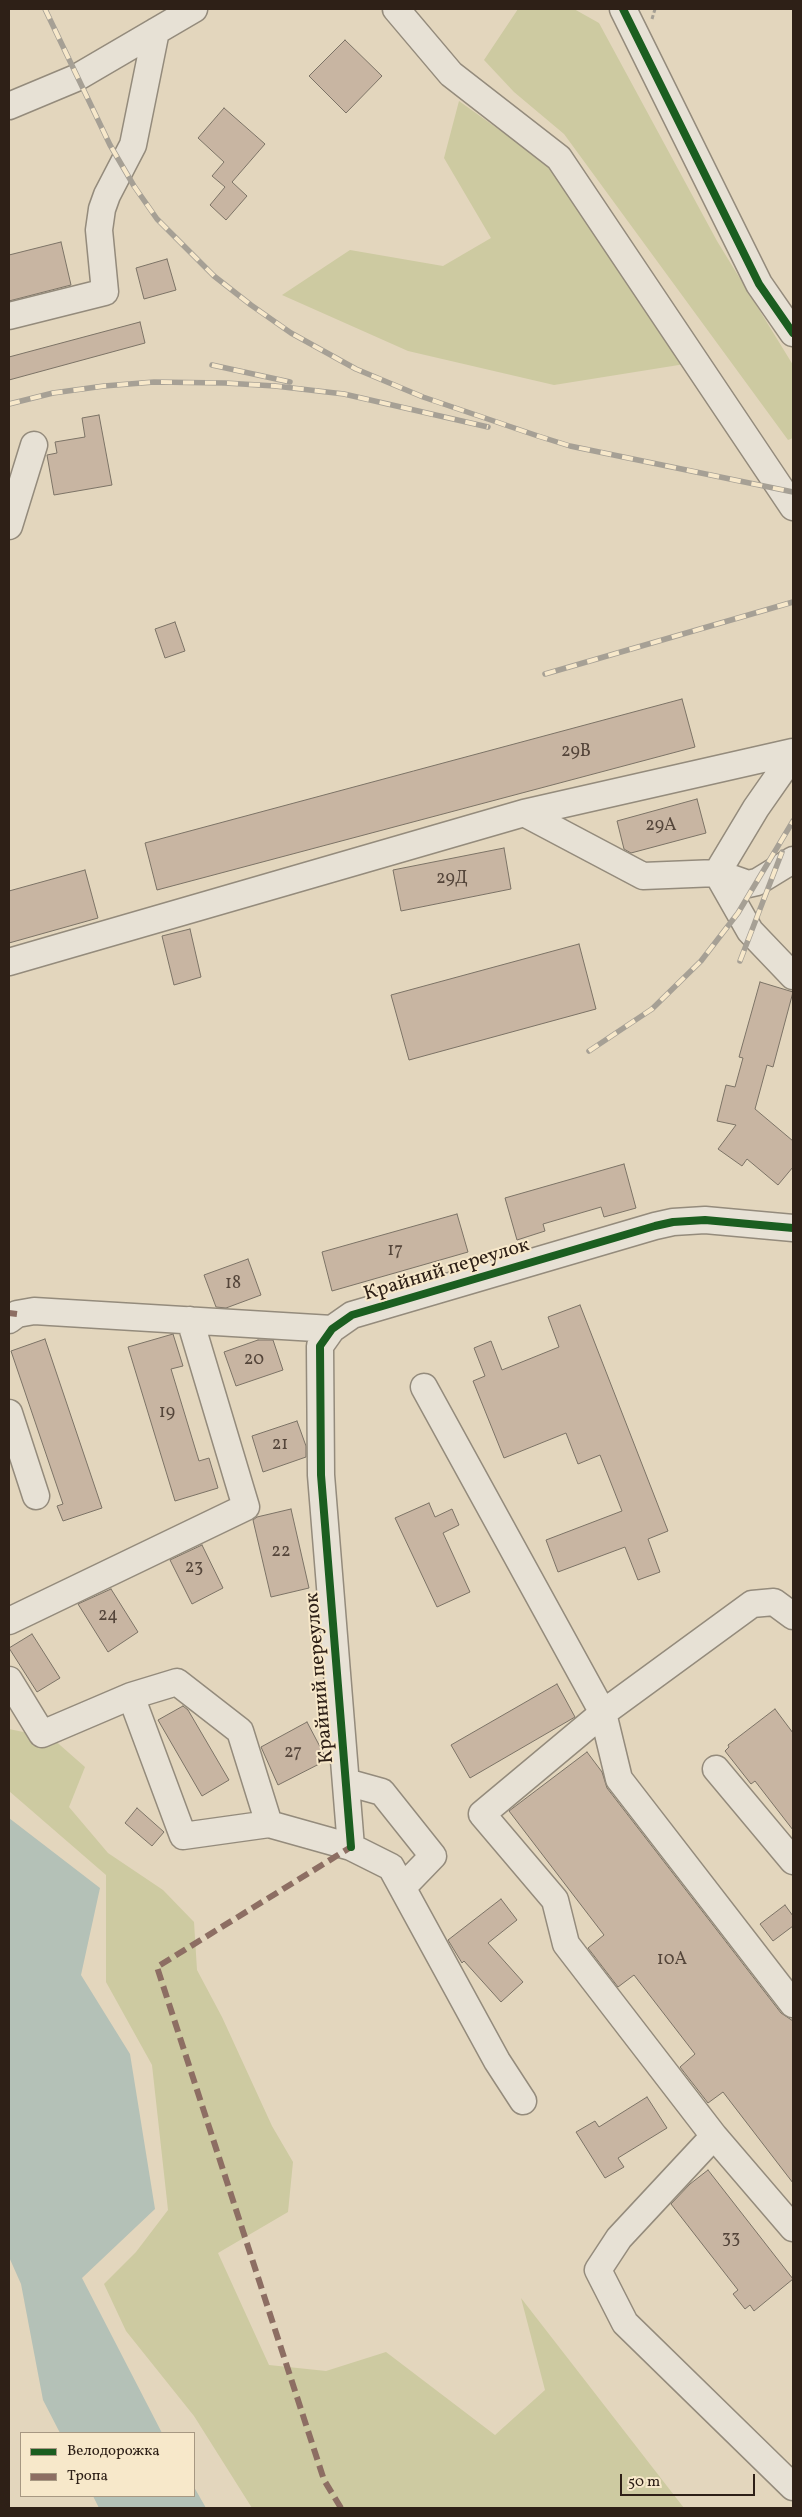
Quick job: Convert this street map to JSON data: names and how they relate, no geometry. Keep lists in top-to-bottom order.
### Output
{
  "streets": {
    "street": ["Крайний переулок"]
  },
  "house_numbers": [
    "29В",
    "29А",
    "29Д",
    "17",
    "18",
    "20",
    "19",
    "21",
    "22",
    "23",
    "24",
    "27",
    "10А",
    "33"
  ],
  "legend": ["Велодорожка", "Тропа"],
  "scale_bar": "50 m"
}
